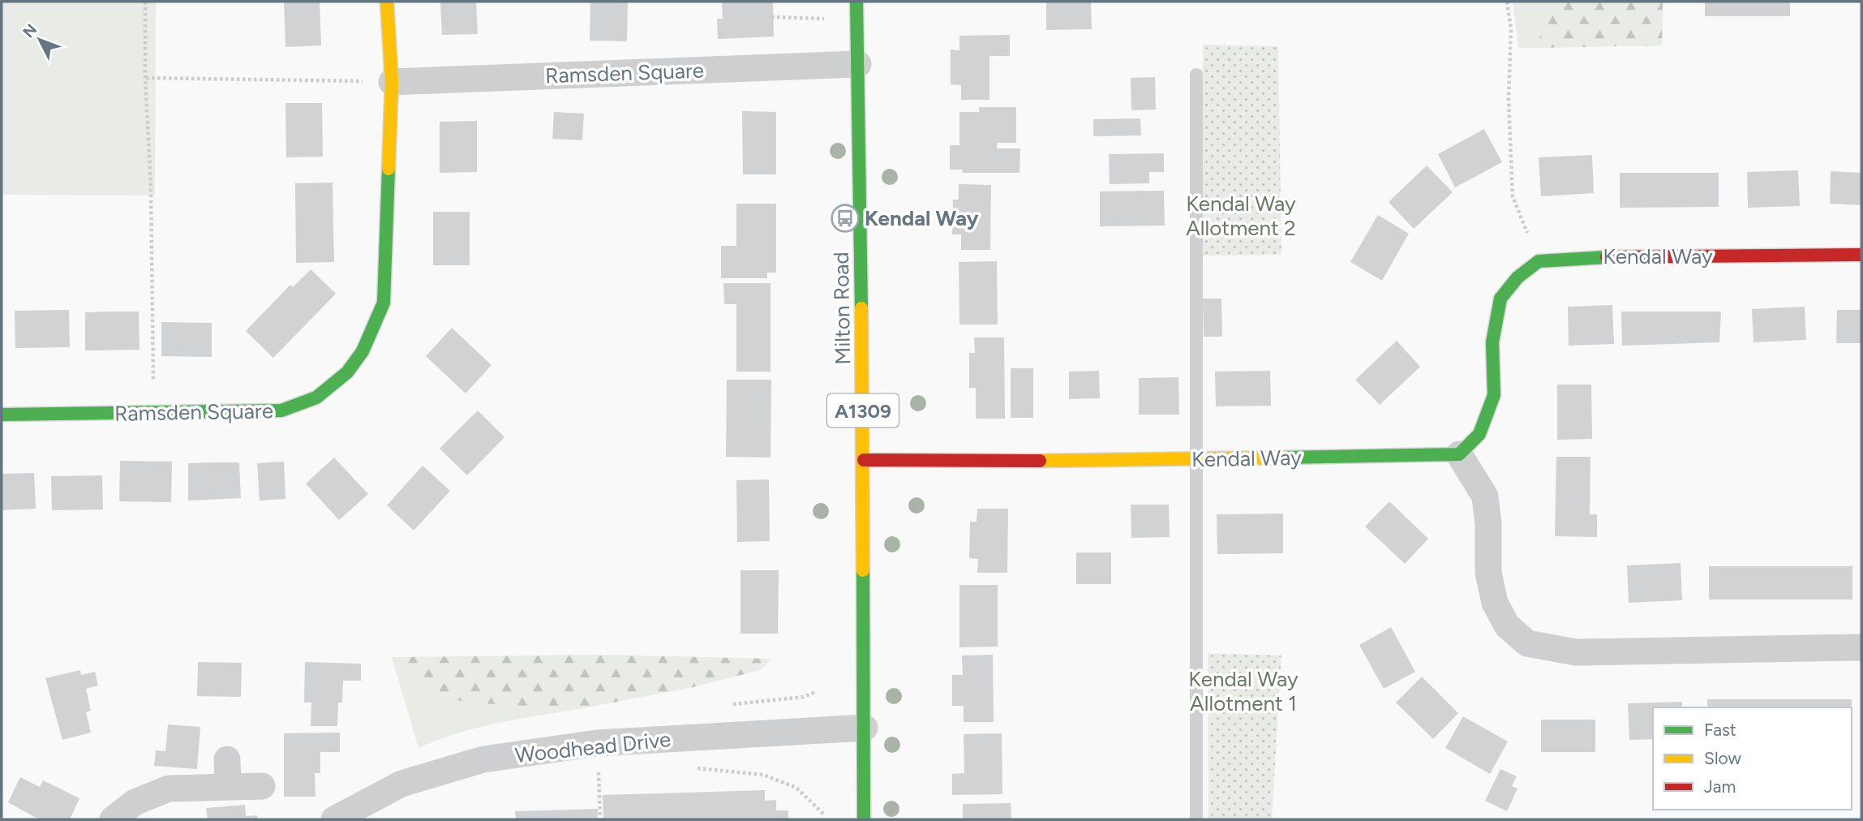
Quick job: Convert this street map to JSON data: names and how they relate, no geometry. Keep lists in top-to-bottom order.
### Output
{
  "streets": {
    "street": [
      "Ramsden Square",
      "Kendal Way",
      "Milton Road",
      "A1309",
      "Woodhead Drive"
    ]
  },
  "crossings": [
    ["Ramsden Square", "Milton Road"],
    ["Kendal Way", "Milton Road"],
    ["Milton Road", "Woodhead Drive"]
  ],
  "parks": ["Kendal Way Allotment 2", "Kendal Way Allotment 1"],
  "places": {
    "bus stop": ["Kendal Way"]
  },
  "legend": ["Fast", "Slow", "Jam"],
  "north": "top left"
}
